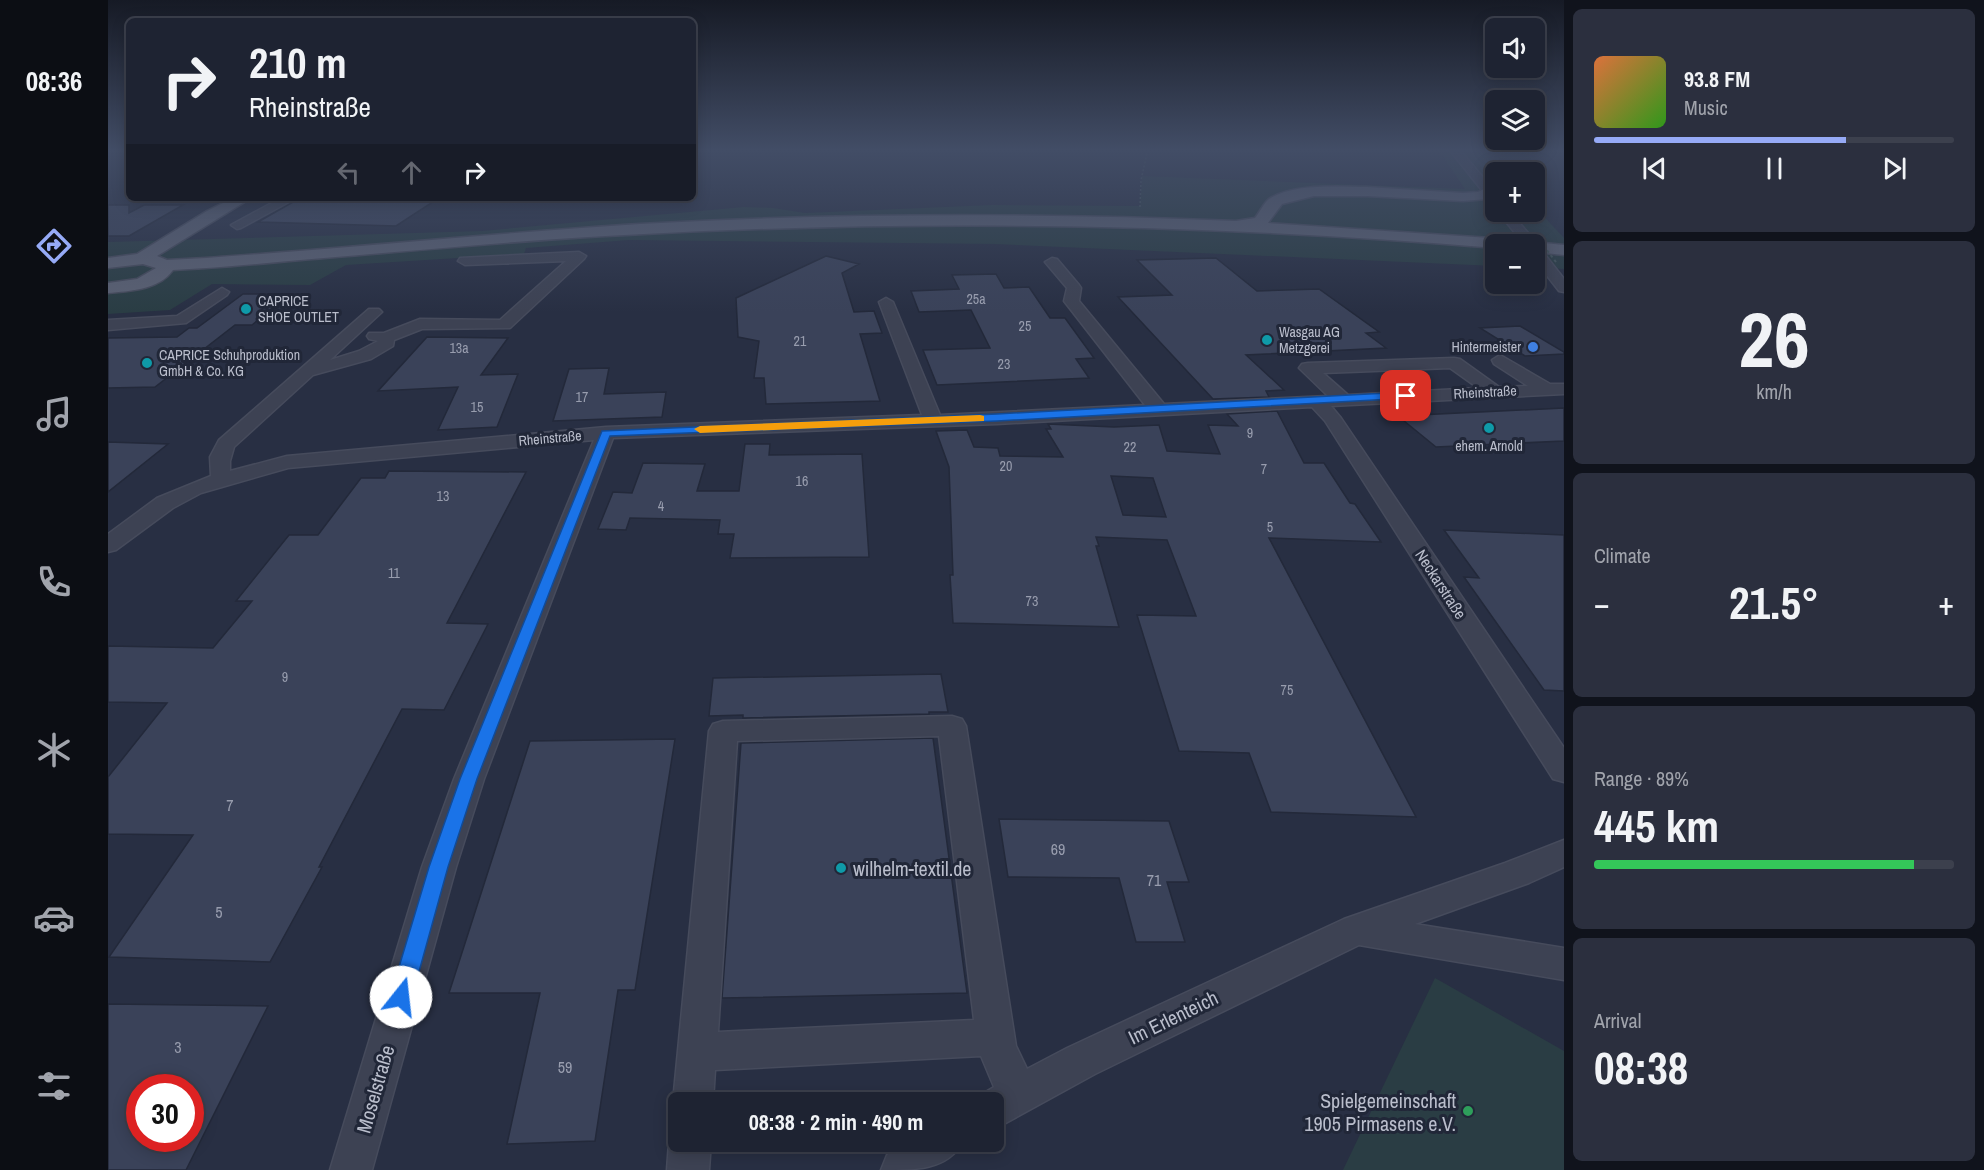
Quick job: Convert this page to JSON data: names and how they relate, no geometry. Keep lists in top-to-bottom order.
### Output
{
  "streets": {
    "street": [
      "Rheinstraße",
      "Neckarstraße",
      "Im Erlenteich",
      "Moselstraße"
    ]
  },
  "crossings": [
    ["Rheinstraße", "Neckarstraße"],
    ["Rheinstraße", "Moselstraße"]
  ],
  "places": [
    "CAPRICE SHOE OUTLET",
    "Wasgau AG Metzgerei",
    "Hintermeister",
    "CAPRICE Schuhproduktion GmbH & Co. KG",
    "ehem. Arnold",
    "wilhelm-textil.de",
    "Spielgemeinschaft 1905 Pirmasens e.V."
  ],
  "house_numbers": [
    "25a",
    "25",
    "21",
    "13a",
    "23",
    "17",
    "15",
    "9",
    "22",
    "20",
    "7",
    "16",
    "13",
    "4",
    "5",
    "11",
    "73",
    "9",
    "75",
    "7",
    "69",
    "71",
    "5",
    "3",
    "59"
  ],
  "page": {
    "tabs": "08:36",
    "map_buttons": ["+", "−"],
    "turn": ["210 m", "Rheinstraße"],
    "song": ["93.8 FM", "Music"],
    "tile": [
      ["26", "km/h"],
      "Climate",
      ["Range · 89%", "445 km"],
      ["Arrival", "08:38"]
    ],
    "heat": ["−", "21.5°", "+"],
    "limit": "30",
    "trip": "08:38 · 2 min · 490 m"
  }
}
